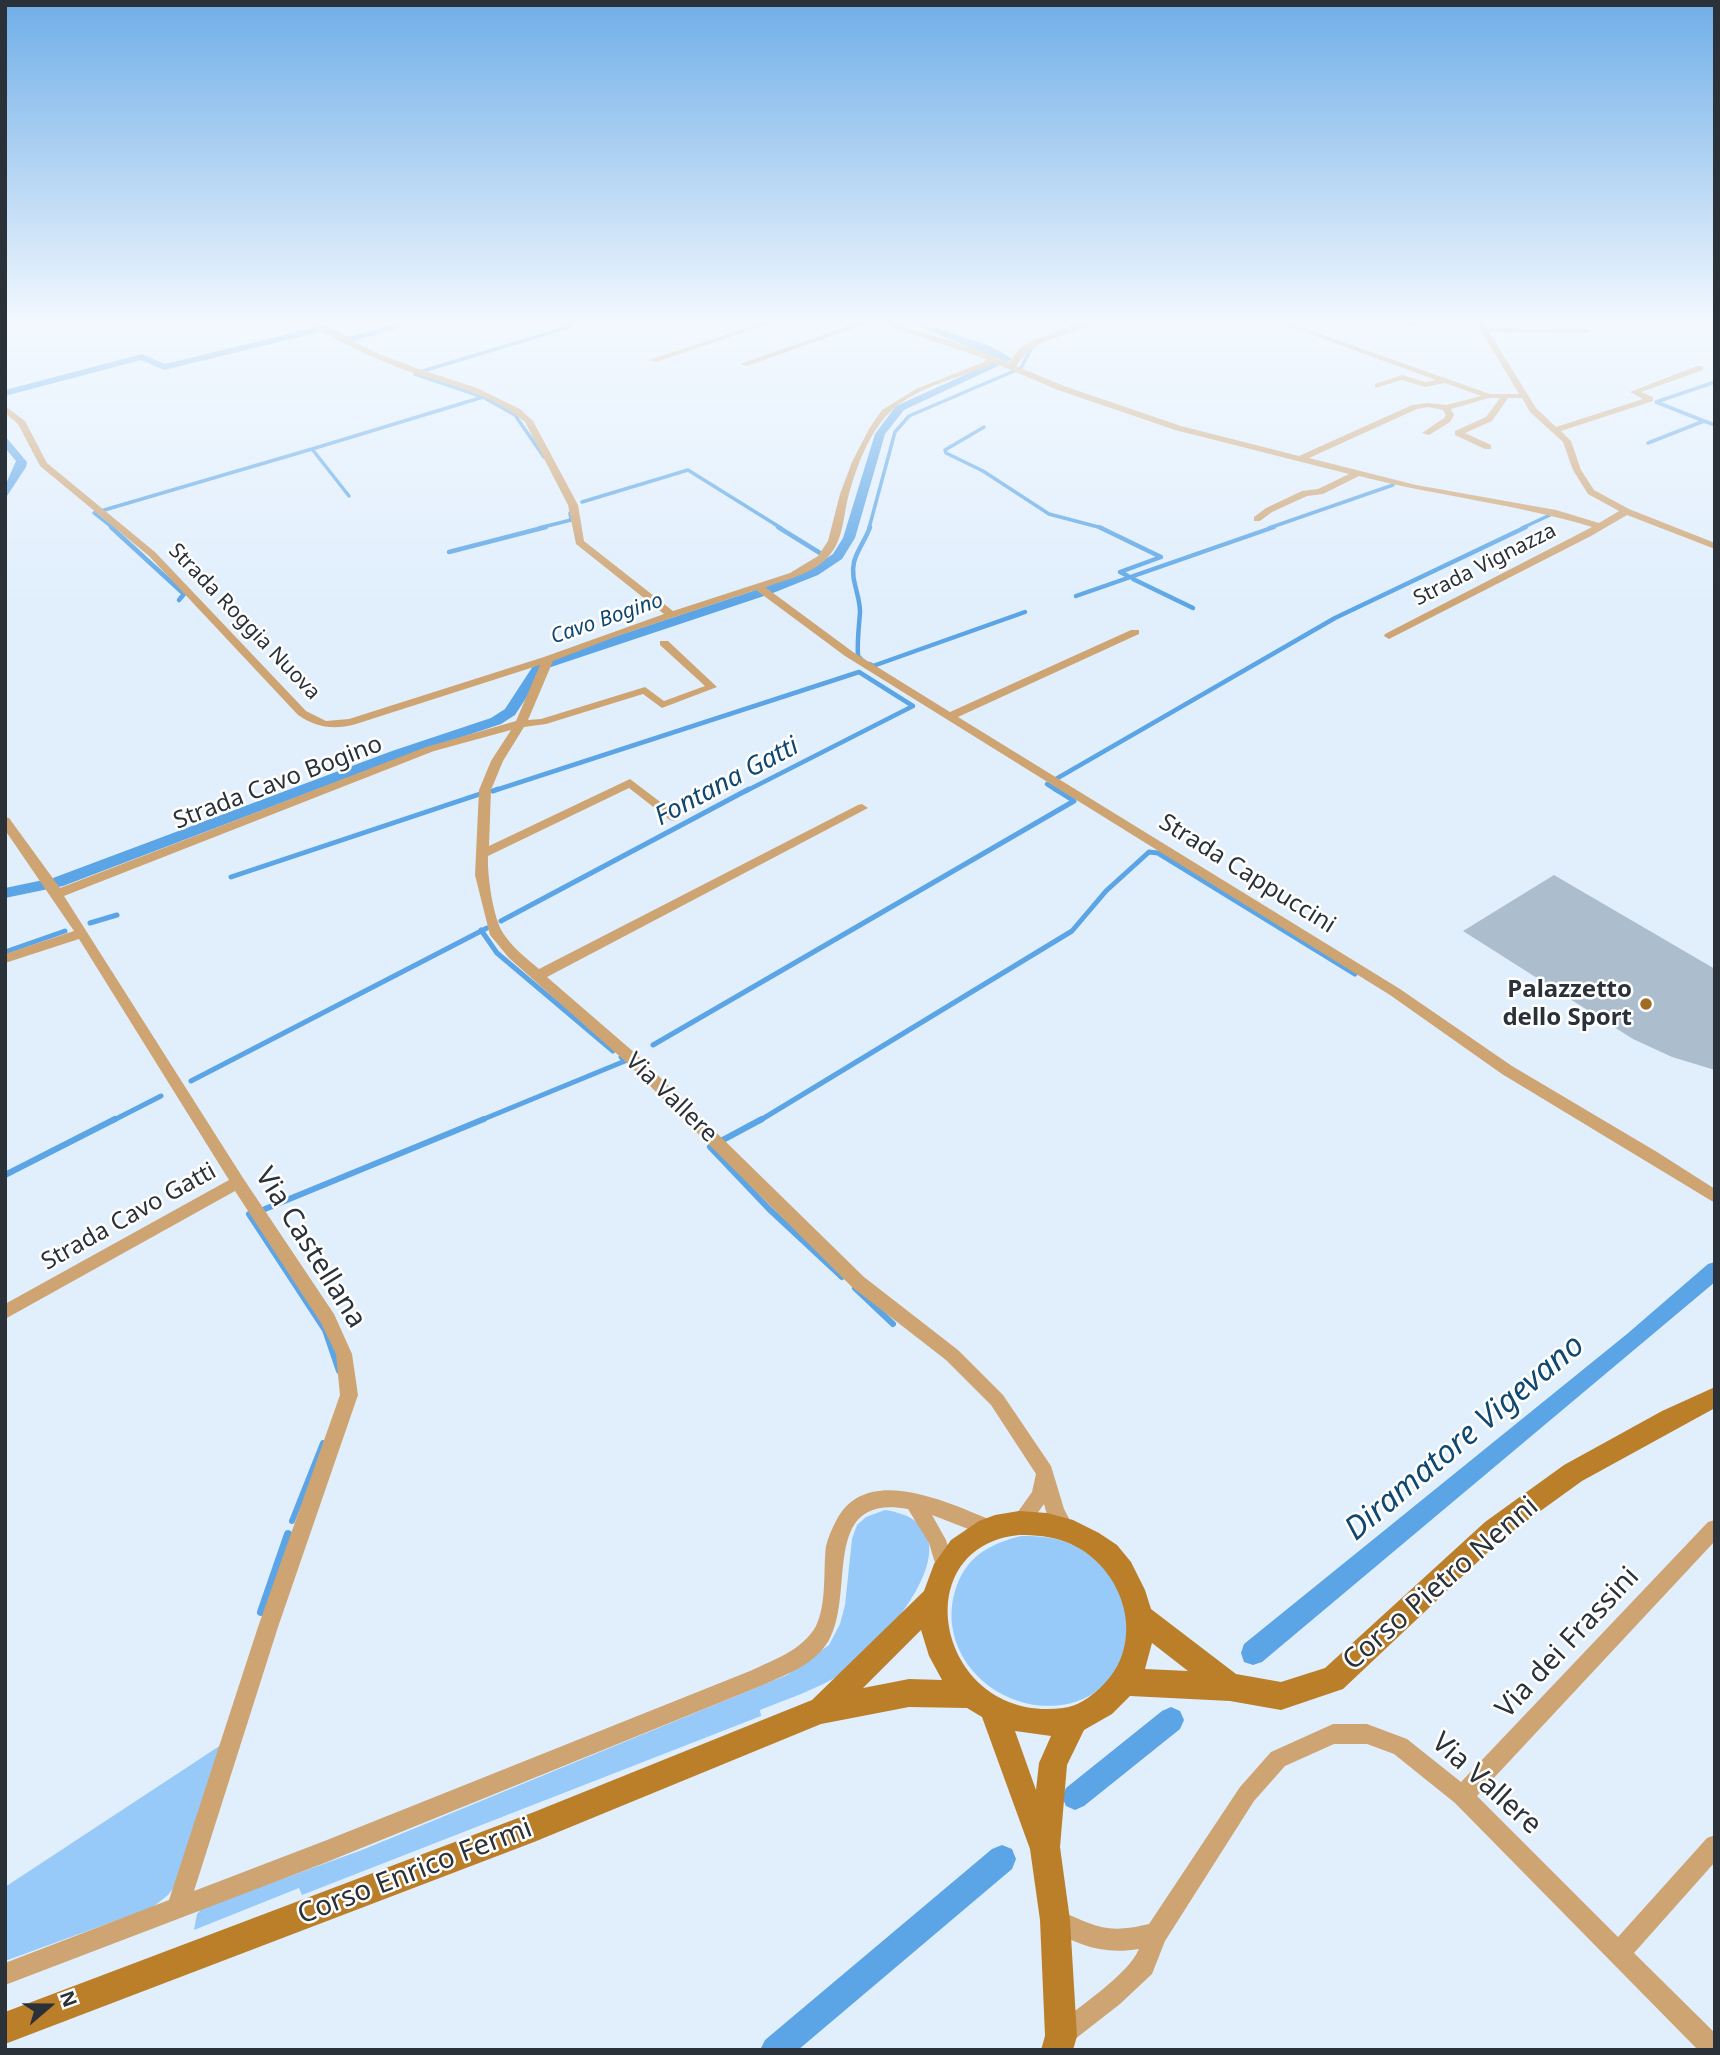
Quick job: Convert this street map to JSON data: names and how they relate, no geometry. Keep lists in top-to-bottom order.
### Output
{
  "streets": {
    "main road": ["Corso Pietro Nenni", "Corso Enrico Fermi"],
    "street": [
      "Strada Vignazza",
      "Strada Roggia Nuova",
      "Strada Cavo Bogino",
      "Strada Cappuccini",
      "Via Vallere",
      "Strada Cavo Gatti",
      "Via Castellana",
      "Via dei Frassini"
    ]
  },
  "crossings": [
    ["Strada Roggia Nuova", "Strada Cappuccini"],
    ["Strada Roggia Nuova", "Via Vallere"],
    ["Strada Cavo Bogino", "Via Vallere"],
    ["Strada Cavo Bogino", "Via Castellana"],
    ["Via Vallere", "Corso Pietro Nenni"],
    ["Via Vallere", "Via dei Frassini"],
    ["Via Vallere", "Corso Enrico Fermi"],
    ["Strada Cavo Gatti", "Via Castellana"],
    ["Corso Pietro Nenni", "Corso Enrico Fermi"]
  ],
  "water": ["Cavo Bogino", "Fontana Gatti", "Diramatore Vigevano"],
  "places": ["Palazzetto dello Sport"],
  "north": "right"
}
